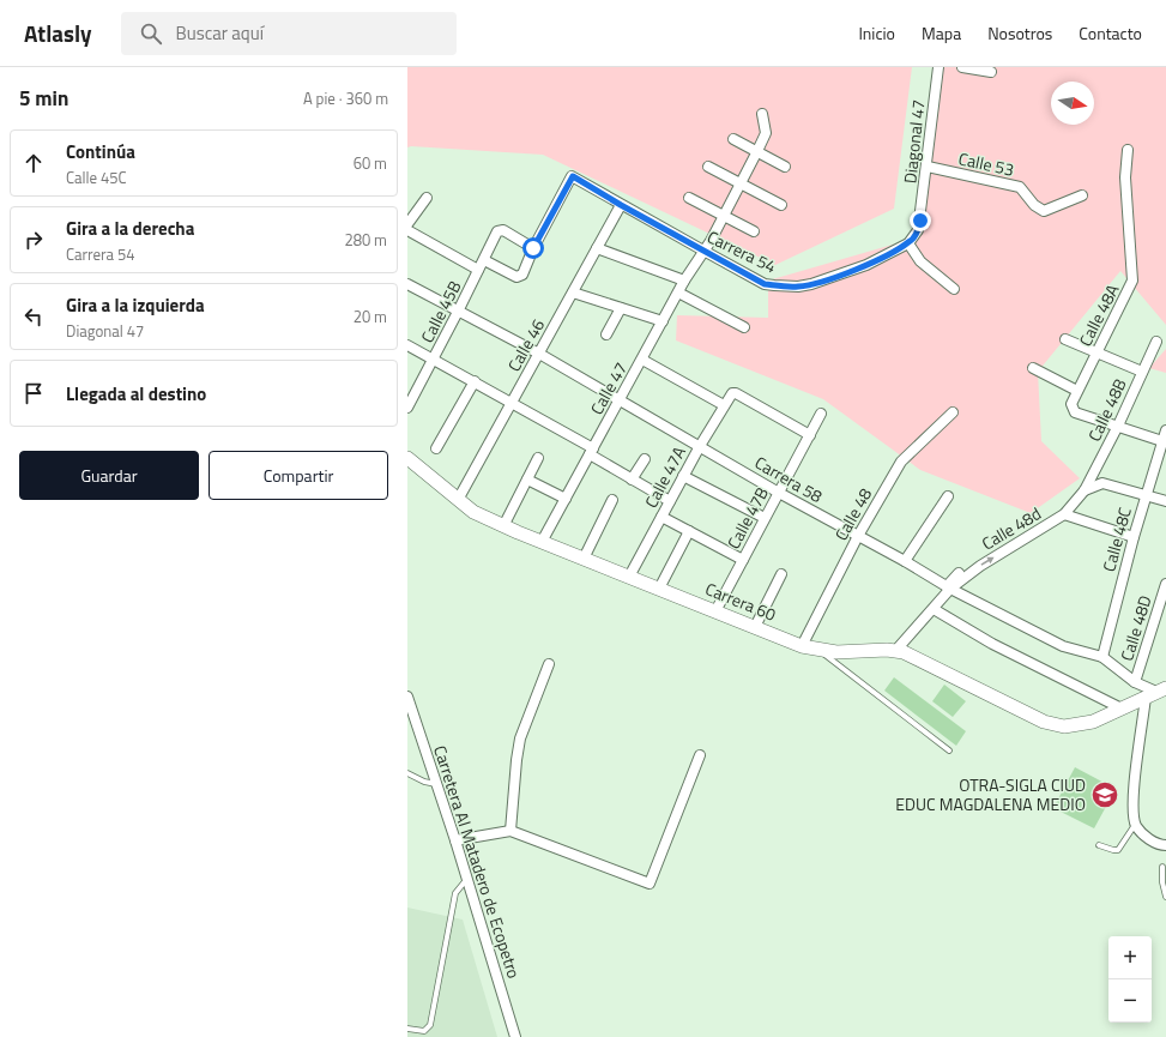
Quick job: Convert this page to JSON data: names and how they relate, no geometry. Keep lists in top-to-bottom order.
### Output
{
  "streets": {
    "street": [
      "Diagonal 47",
      "Calle 53",
      "Carrera 54",
      "Calle 45B",
      "Calle 48A",
      "Calle 46",
      "Calle 47",
      "Calle 48B",
      "Calle 47A",
      "Carrera 58",
      "Calle 48",
      "Calle 47B",
      "Calle 48d",
      "Calle 48C",
      "Carrera 60",
      "Calle 48D",
      "Carretera Al Matadero de Ecopetro"
    ]
  },
  "crossings": [
    ["Diagonal 47", "Calle 53"],
    ["Diagonal 47", "Carrera 54"],
    ["Carrera 54", "Calle 45B"],
    ["Carrera 54", "Calle 46"],
    ["Carrera 54", "Calle 47"],
    ["Calle 45B", "Carrera 58"],
    ["Calle 48A", "Calle 48B"],
    ["Calle 46", "Carrera 58"],
    ["Calle 46", "Carrera 60"],
    ["Calle 47", "Carrera 58"],
    ["Calle 47", "Carrera 60"],
    ["Calle 48B", "Calle 48d"],
    ["Calle 47A", "Carrera 58"],
    ["Calle 47A", "Calle 47B"],
    ["Calle 47A", "Carrera 60"],
    ["Carrera 58", "Calle 48"],
    ["Carrera 58", "Calle 47B"],
    ["Carrera 58", "Calle 48d"],
    ["Carrera 58", "Calle 48C"],
    ["Carrera 58", "Calle 48D"],
    ["Calle 48", "Carrera 60"],
    ["Calle 47B", "Carrera 60"]
  ],
  "places": {
    "school or university": ["OTRA-SIGLA CIUD EDUC MAGDALENA MEDIO"]
  },
  "north": "right",
  "page": {
    "header": "Atlasly",
    "search": "Buscar aquí",
    "nav": [
      "Inicio",
      "Mapa",
      "Nosotros",
      "Contacto"
    ],
    "heading": ["5 min", "A pie · 360 m"],
    "list": [
      ["Continúa", "Calle 45C", "60 m"],
      ["Gira a la derecha", "Carrera 54", "280 m"],
      ["Gira a la izquierda", "Diagonal 47", "20 m"],
      "Llegada al destino"
    ],
    "buttons": ["Guardar", "Compartir"],
    "map_buttons": ["+", "−"]
  }
}
